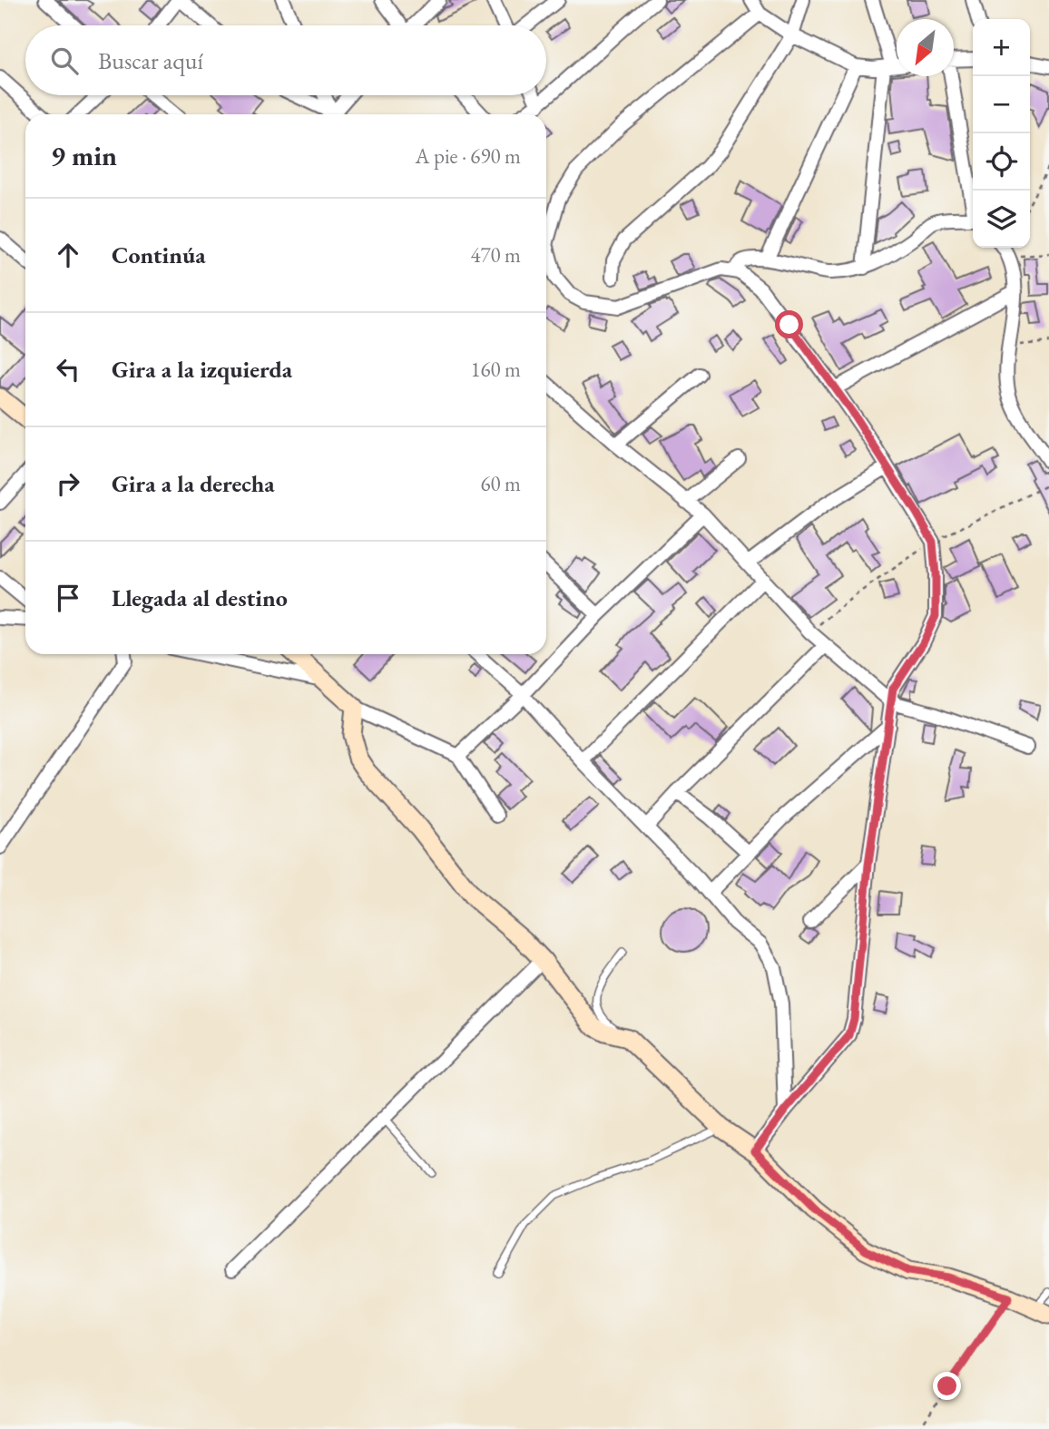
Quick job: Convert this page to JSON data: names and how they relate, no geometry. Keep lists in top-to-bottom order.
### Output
{
  "north": "bottom left",
  "page": {
    "map_buttons": ["+", "−"],
    "search": "Buscar aquí",
    "heading": ["9 min", "A pie · 690 m"],
    "list": [
      ["Continúa", "470 m"],
      ["Gira a la izquierda", "160 m"],
      ["Gira a la derecha", "60 m"],
      "Llegada al destino"
    ]
  }
}
